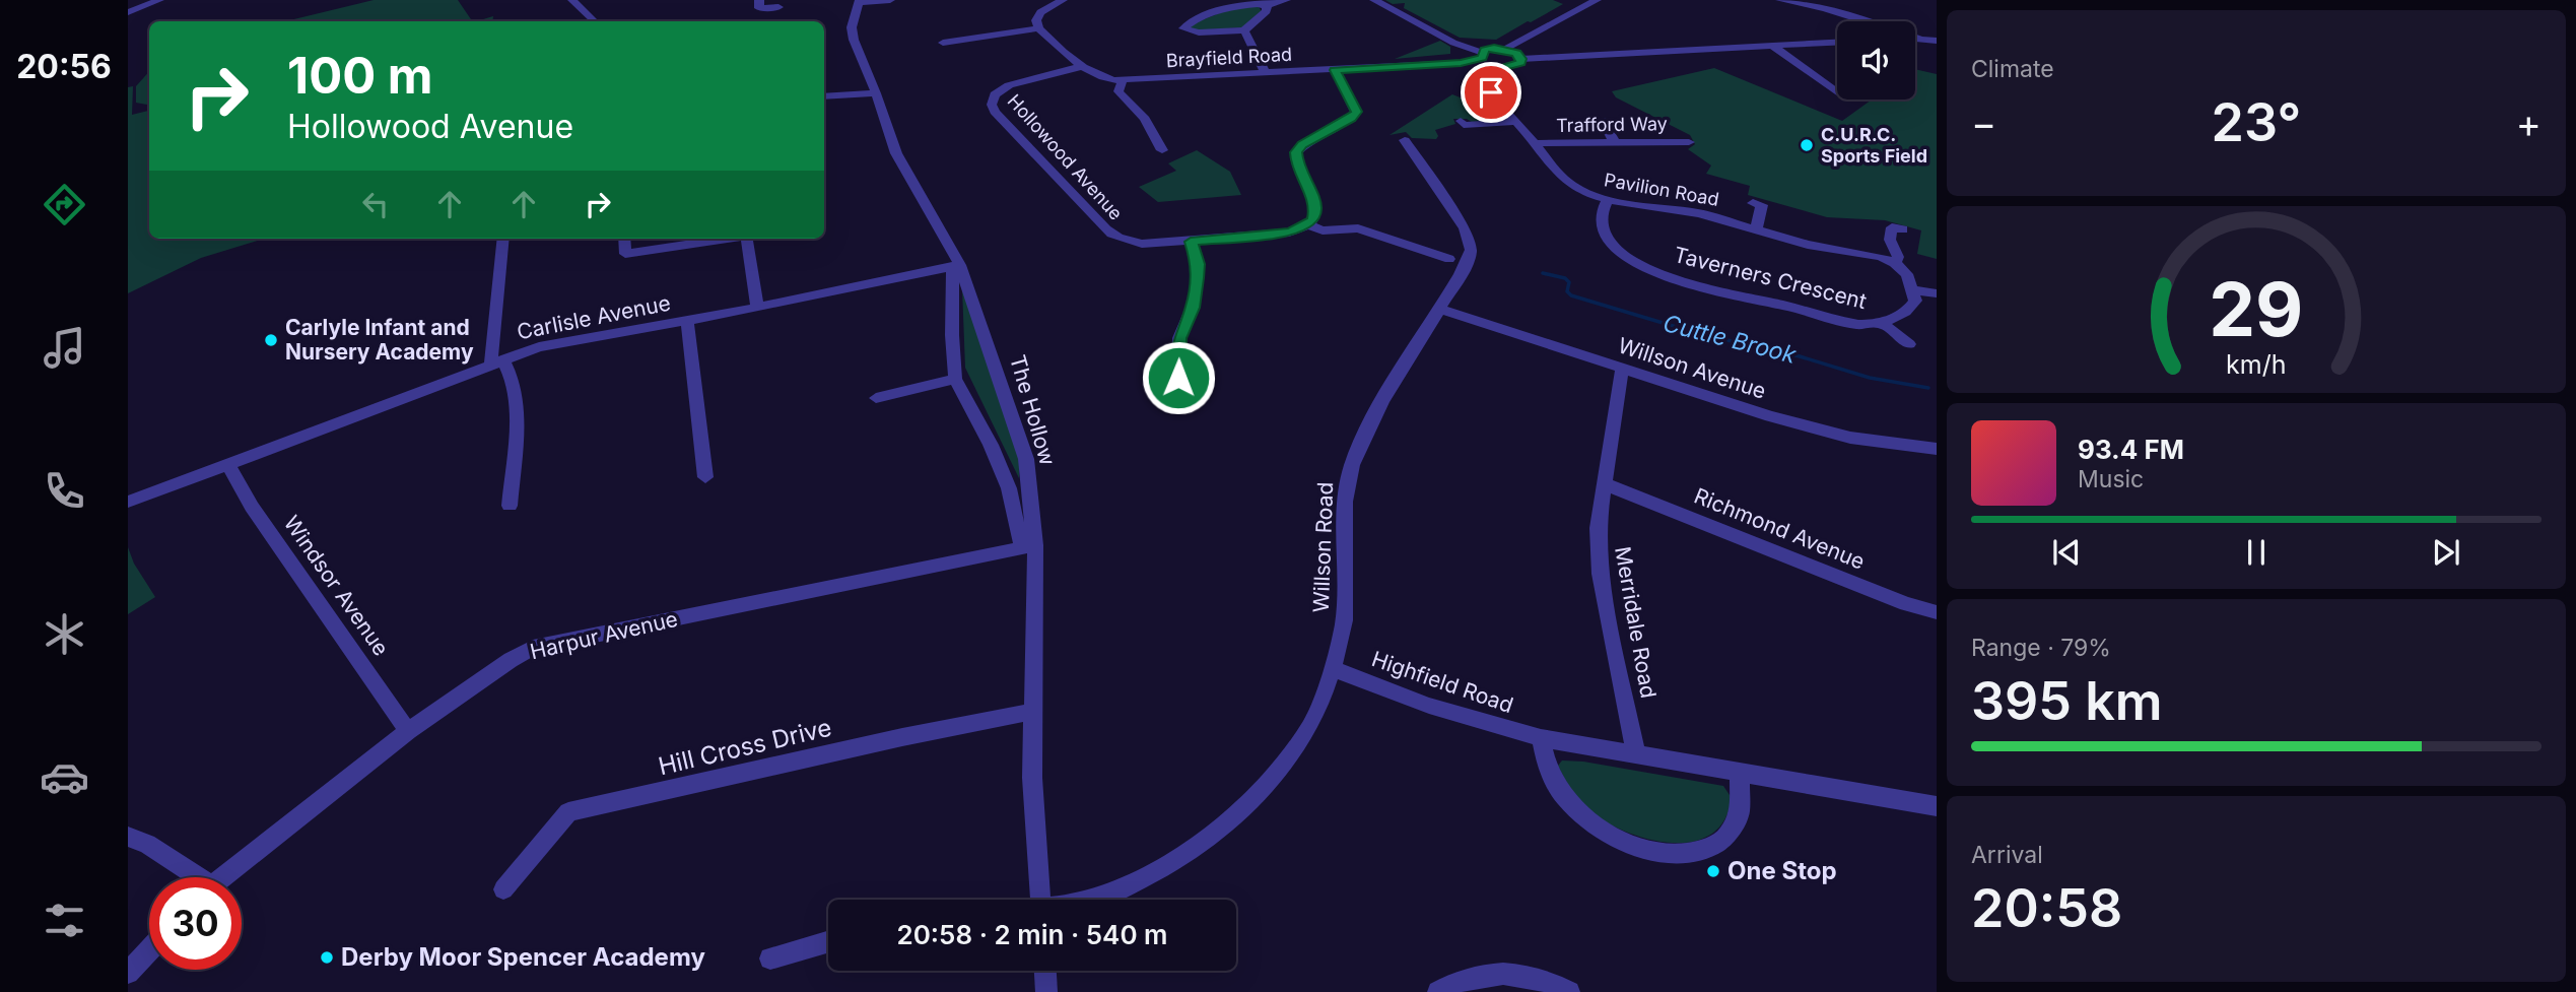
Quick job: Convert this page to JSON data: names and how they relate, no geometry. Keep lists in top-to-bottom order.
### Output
{
  "streets": {
    "street": [
      "Brayfield Road",
      "Trafford Way",
      "Hollowood Avenue",
      "Pavilion Road",
      "Taverners Crescent",
      "Carlisle Avenue",
      "Willson Avenue",
      "The Hollow",
      "Richmond Avenue",
      "Willson Road",
      "Windsor Avenue",
      "Merridale Road",
      "Harpur Avenue",
      "Highfield Road",
      "Hill Cross Drive"
    ]
  },
  "crossings": [
    ["Brayfield Road", "Hollowood Avenue"],
    ["Trafford Way", "Pavilion Road"],
    ["Pavilion Road", "Taverners Crescent"],
    ["Carlisle Avenue", "The Hollow"],
    ["Carlisle Avenue", "Windsor Avenue"],
    ["Willson Avenue", "Willson Road"],
    ["Willson Avenue", "Merridale Road"],
    ["The Hollow", "Harpur Avenue"],
    ["The Hollow", "Hill Cross Drive"],
    ["Richmond Avenue", "Merridale Road"],
    ["Willson Road", "Highfield Road"],
    ["Windsor Avenue", "Harpur Avenue"],
    ["Merridale Road", "Highfield Road"]
  ],
  "water": ["Cuttle Brook"],
  "places": [
    "C.U.R.C. Sports Field",
    "Carlyle Infant and Nursery Academy",
    "One Stop",
    "Derby Moor Spencer Academy"
  ],
  "page": {
    "tabs": "20:56",
    "tile": [
      "Climate",
      ["Range · 79%", "395 km"],
      ["Arrival", "20:58"]
    ],
    "turn": ["100 m", "Hollowood Avenue"],
    "heat": ["−", "23°", "+"],
    "song": ["93.4 FM", "Music"],
    "limit": "30",
    "trip": "20:58 · 2 min · 540 m",
    "gauge": ["29", "km/h"]
  }
}
